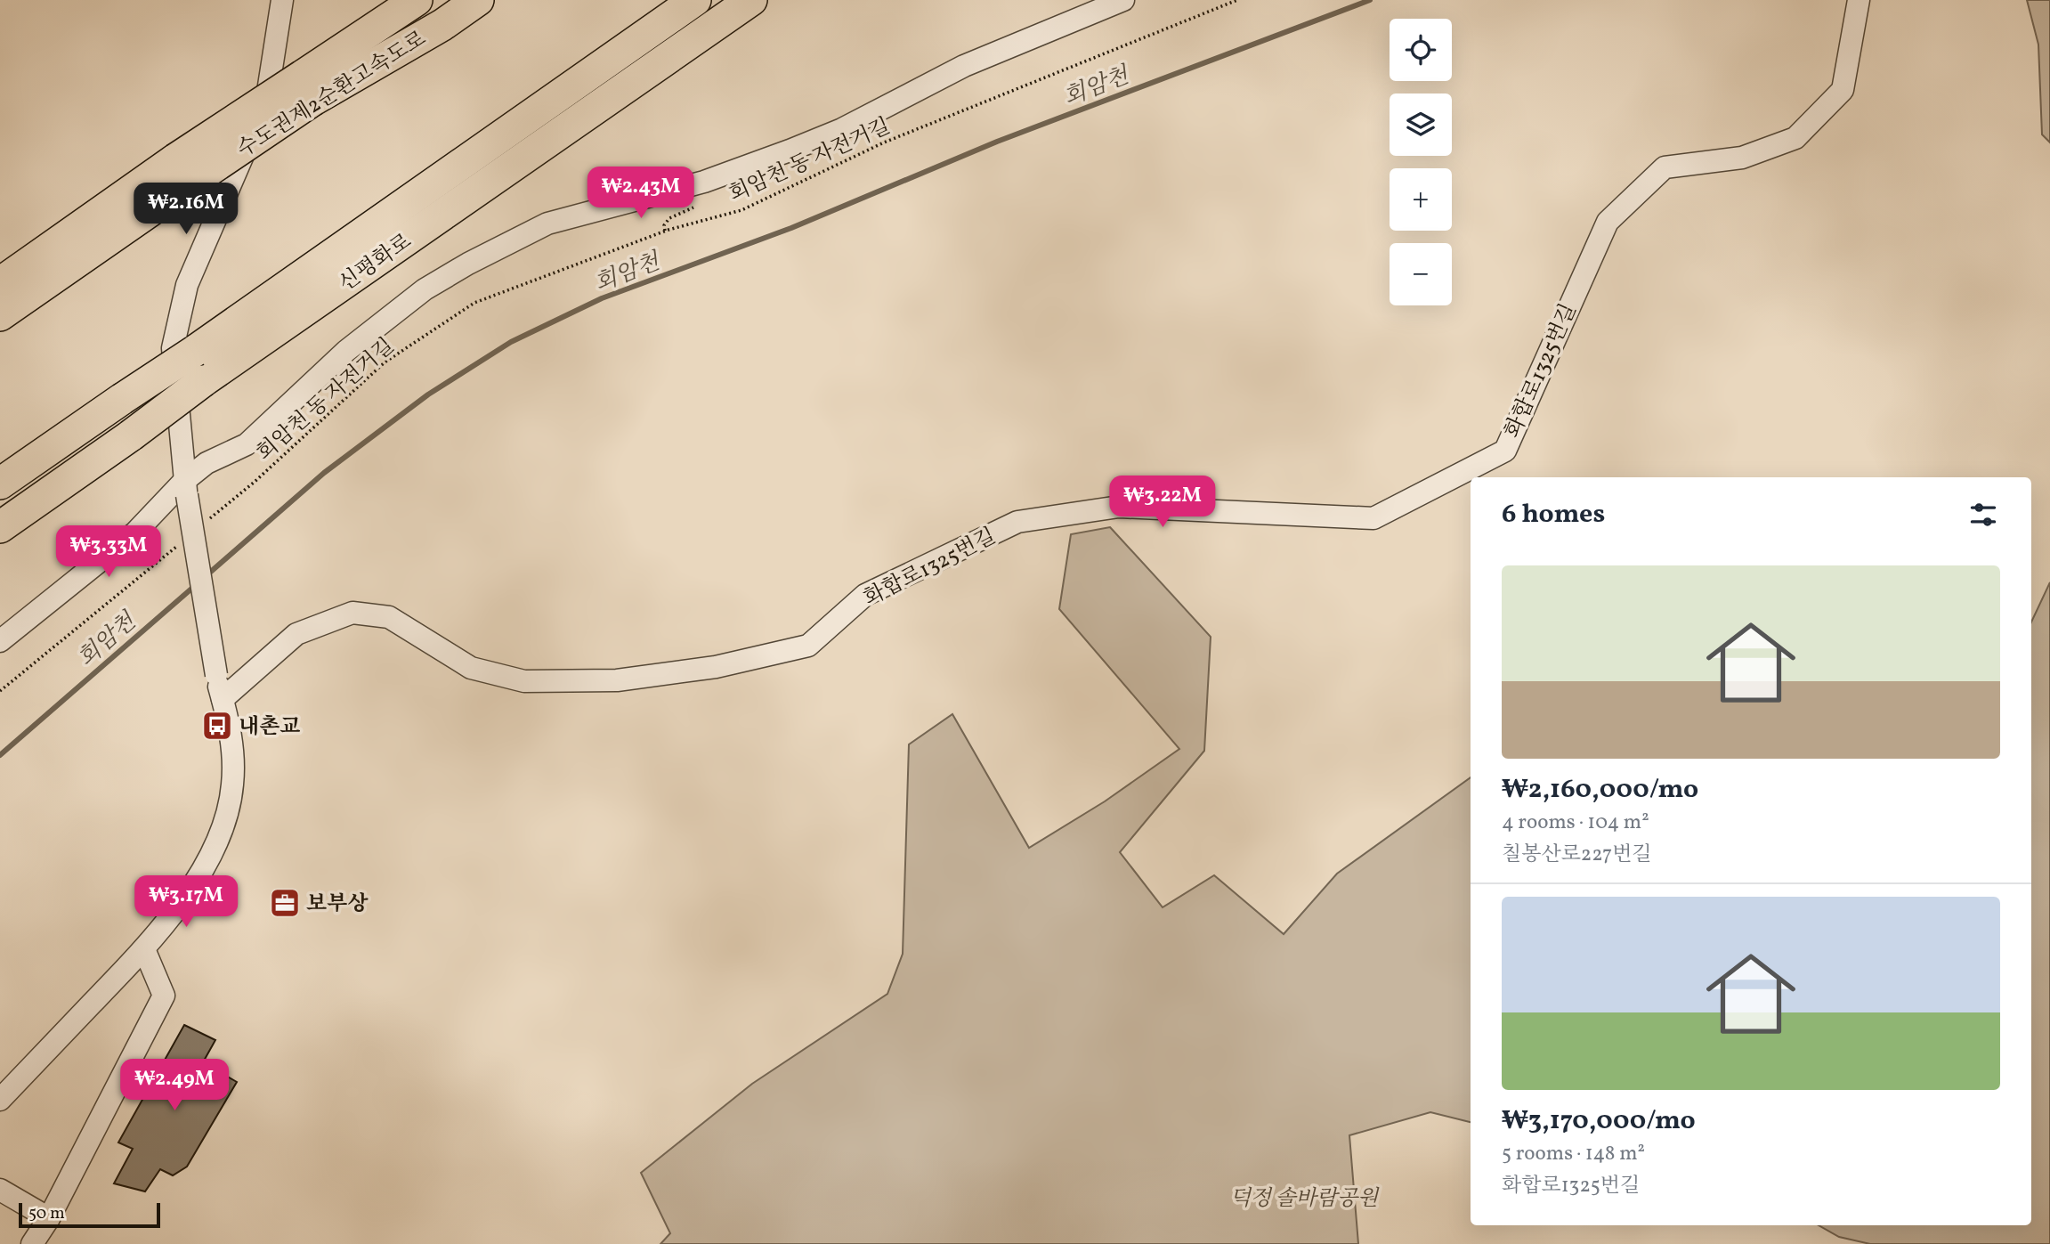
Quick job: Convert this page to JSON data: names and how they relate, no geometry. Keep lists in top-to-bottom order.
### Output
{
  "streets": {
    "highway": ["수도권제2순환고속도로", "신평화로"],
    "street": ["화합로1325번길"],
    "path": ["회암천 동 자전거길"]
  },
  "water": ["회암천"],
  "parks": ["덕정 솔바람공원"],
  "places": {
    "bus stop": ["내촌교"],
    "office": ["보부상"]
  },
  "scale_bar": "50 m",
  "page": {
    "map_buttons": ["+", "−"],
    "price": [
      "₩2.43M",
      "₩2.16M",
      "₩3.22M",
      "₩3.33M",
      "₩3.17M",
      "₩2.49M"
    ],
    "heading": "6 homes",
    "list": [
      {
        "name": "₩2,160,000/mo",
        "note": "4 rooms · 104 m² · 칠봉산로227번길"
      },
      {
        "name": "₩3,170,000/mo",
        "note": "5 rooms · 148 m² · 화합로1325번길"
      }
    ],
    "scale": "50 m"
  }
}
